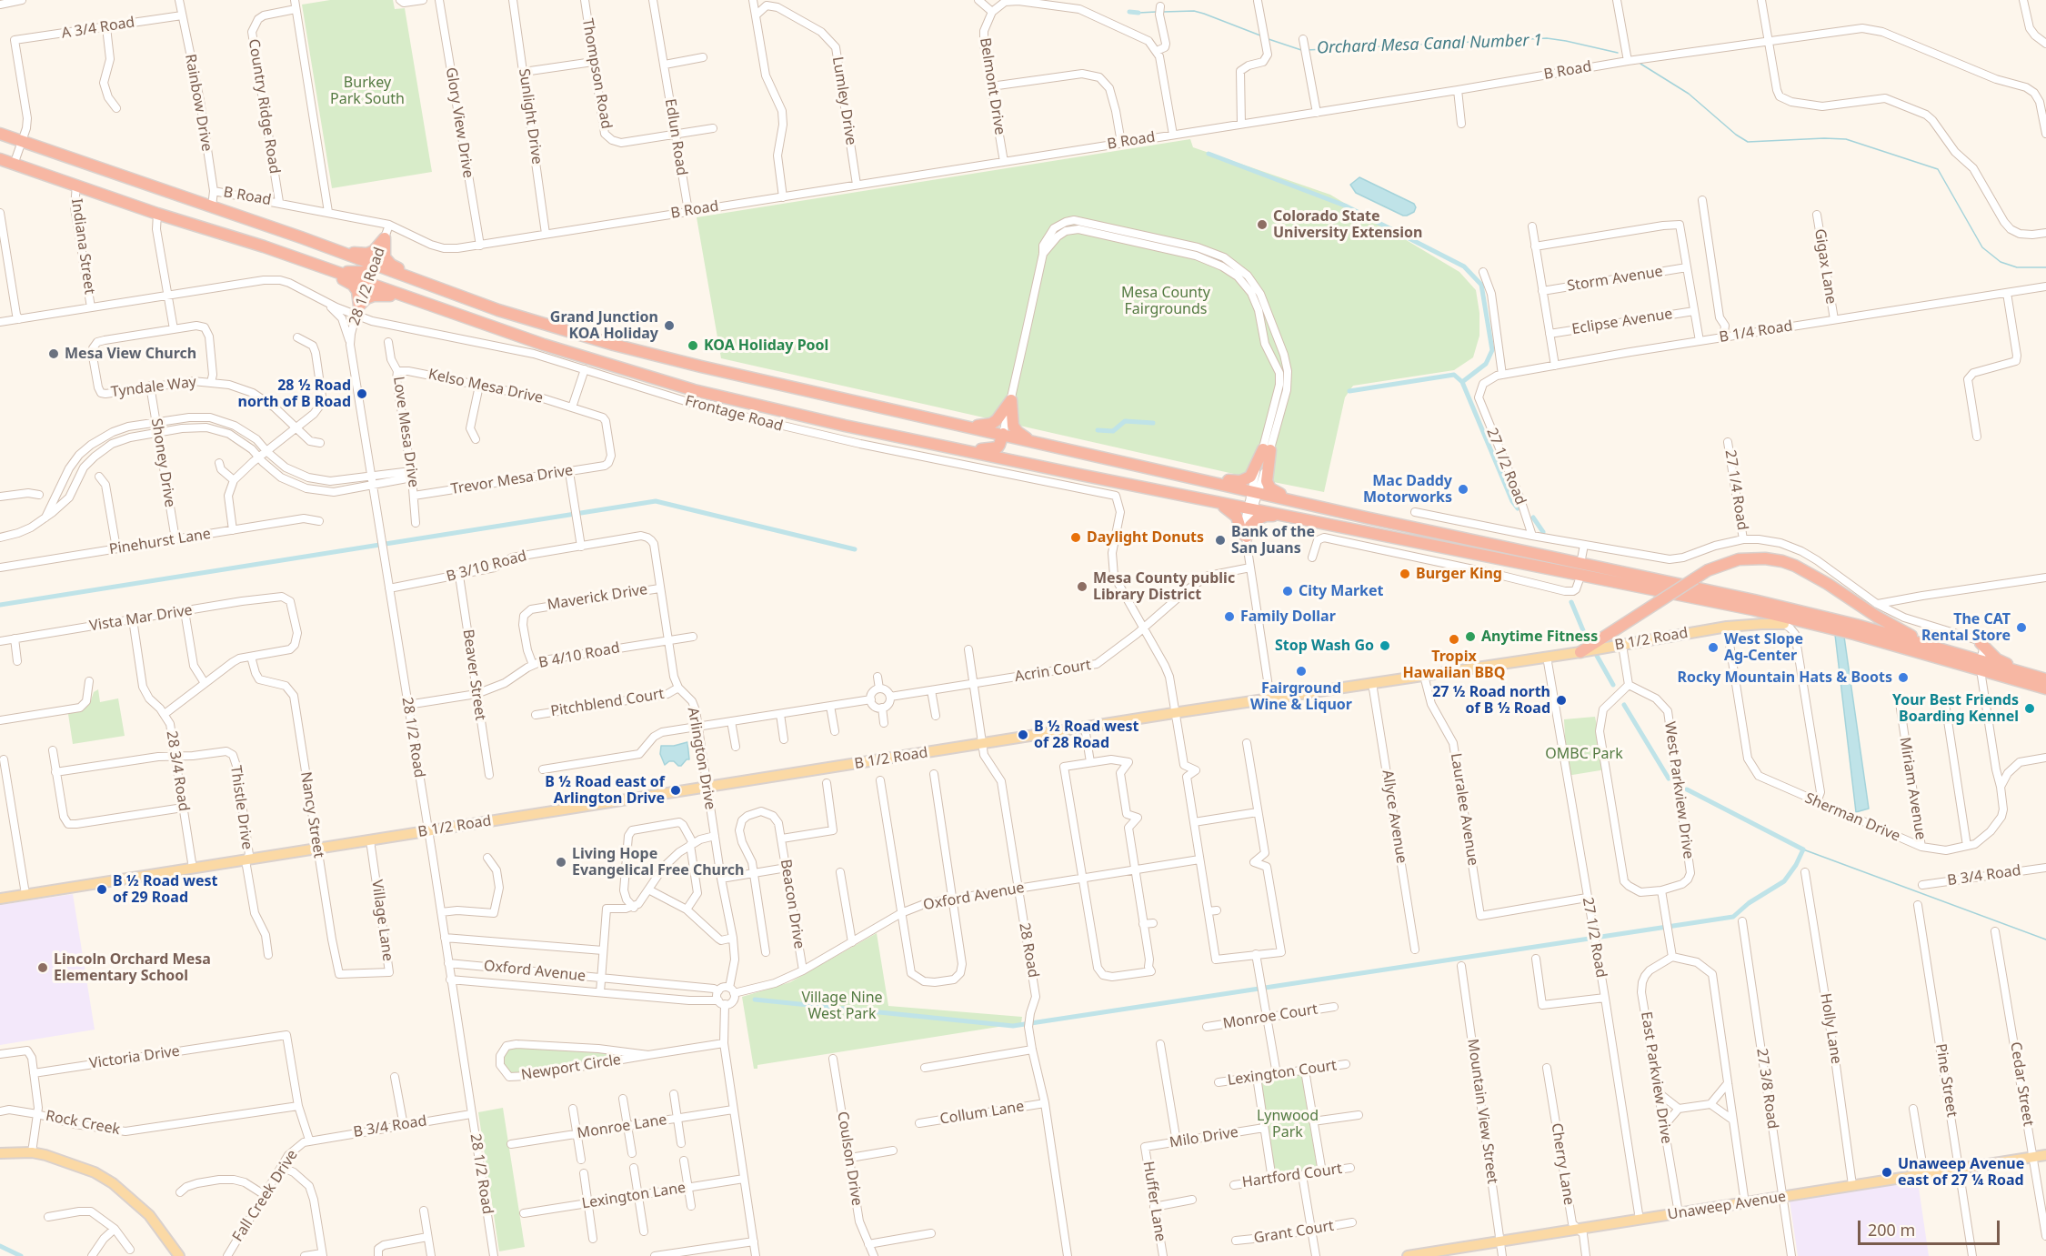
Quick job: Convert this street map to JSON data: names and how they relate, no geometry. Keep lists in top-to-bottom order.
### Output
{
  "streets": {
    "main road": ["B 1/2 Road", "Unaweep Avenue"],
    "street": [
      "A 3/4 Road",
      "B Road",
      "Thompson Road",
      "Belmont Drive",
      "Lumley Drive",
      "Rainbow Drive",
      "Country Ridge Road",
      "Sunlight Drive",
      "Glory View Drive",
      "Edlun Road",
      "Indiana Street",
      "Gigax Lane",
      "Storm Avenue",
      "28 1/2 Road",
      "Eclipse Avenue",
      "B 1/4 Road",
      "Kelso Mesa Drive",
      "Tyndale Way",
      "Frontage Road",
      "Love Mesa Drive",
      "Shoney Drive",
      "27 1/2 Road",
      "Trevor Mesa Drive",
      "27 1/4 Road",
      "Pinehurst Lane",
      "B 3/10 Road",
      "Maverick Drive",
      "Vista Mar Drive",
      "B 4/10 Road",
      "Acrin Court",
      "Beaver Street",
      "Pitchblend Court",
      "Arlington Drive",
      "28 3/4 Road",
      "Miriam Avenue",
      "West Parkview Drive",
      "Thistle Drive",
      "Lauralee Avenue",
      "Nancy Street",
      "Allyce Avenue",
      "Sherman Drive",
      "B 3/4 Road",
      "Oxford Avenue",
      "Beacon Drive",
      "Village Lane",
      "28 Road",
      "Monroe Court",
      "Holly Lane",
      "Victoria Drive",
      "Newport Circle",
      "Lexington Court",
      "East Parkview Drive",
      "Pine Street",
      "Cedar Street",
      "27 3/8 Road",
      "Mountain View Street",
      "Collum Lane",
      "Rock Creek",
      "Monroe Lane",
      "Milo Drive",
      "Coulson Drive",
      "Cherry Lane",
      "Hartford Court",
      "Fall Creek Drive",
      "Lexington Lane",
      "Huffer Lane",
      "Grant Court"
    ]
  },
  "crossings": [
    ["A 3/4 Road", "Rainbow Drive"],
    ["B Road", "Belmont Drive"],
    ["B Road", "Lumley Drive"],
    ["B Road", "Rainbow Drive"],
    ["B Road", "Country Ridge Road"],
    ["B Road", "Sunlight Drive"],
    ["B Road", "Glory View Drive"],
    ["B Road", "Edlun Road"],
    ["B Road", "28 1/2 Road"],
    ["Thompson Road", "Edlun Road"],
    ["Gigax Lane", "B 1/4 Road"],
    ["28 1/2 Road", "Frontage Road"],
    ["28 1/2 Road", "B 3/10 Road"],
    ["28 1/2 Road", "B 1/2 Road"],
    ["28 1/2 Road", "B 4/10 Road"],
    ["28 1/2 Road", "B 3/4 Road"],
    ["28 1/2 Road", "Oxford Avenue"],
    ["B 1/4 Road", "27 1/2 Road"],
    ["Kelso Mesa Drive", "Love Mesa Drive"],
    ["Kelso Mesa Drive", "Trevor Mesa Drive"],
    ["Tyndale Way", "Shoney Drive"],
    ["Frontage Road", "Acrin Court"],
    ["Love Mesa Drive", "Trevor Mesa Drive"],
    ["Shoney Drive", "Pinehurst Lane"],
    ["27 1/2 Road", "B 1/2 Road"],
    ["27 1/2 Road", "Lauralee Avenue"],
    ["27 1/2 Road", "Unaweep Avenue"],
    ["B 3/10 Road", "Beaver Street"],
    ["B 3/10 Road", "Arlington Drive"],
    ["Maverick Drive", "B 4/10 Road"],
    ["Maverick Drive", "Arlington Drive"],
    ["Vista Mar Drive", "28 3/4 Road"],
    ["Vista Mar Drive", "Nancy Street"],
    ["B 1/2 Road", "Arlington Drive"],
    ["B 1/2 Road", "28 3/4 Road"],
    ["B 1/2 Road", "Thistle Drive"],
    ["B 1/2 Road", "Lauralee Avenue"],
    ["B 1/2 Road", "Nancy Street"],
    ["B 1/2 Road", "Allyce Avenue"],
    ["B 1/2 Road", "Sherman Drive"],
    ["B 1/2 Road", "Village Lane"],
    ["B 1/2 Road", "28 Road"],
    ["B 4/10 Road", "Beaver Street"],
    ["B 4/10 Road", "Arlington Drive"],
    ["Acrin Court", "28 Road"],
    ["Pitchblend Court", "Arlington Drive"],
    ["Arlington Drive", "Oxford Avenue"],
    ["28 3/4 Road", "Thistle Drive"],
    ["Miriam Avenue", "Sherman Drive"],
    ["Nancy Street", "Village Lane"],
    ["B 3/4 Road", "Fall Creek Drive"],
    ["Oxford Avenue", "Beacon Drive"],
    ["Oxford Avenue", "28 Road"],
    ["28 Road", "Collum Lane"],
    ["Holly Lane", "Unaweep Avenue"],
    ["Victoria Drive", "Rock Creek"],
    ["East Parkview Drive", "Unaweep Avenue"],
    ["Pine Street", "Unaweep Avenue"],
    ["Cedar Street", "Unaweep Avenue"],
    ["27 3/8 Road", "Unaweep Avenue"],
    ["Mountain View Street", "Unaweep Avenue"],
    ["Milo Drive", "Huffer Lane"],
    ["Cherry Lane", "Unaweep Avenue"]
  ],
  "water": ["Orchard Mesa Canal Number 1"],
  "parks": [
    "Burkey Park South",
    "Mesa County Fairgrounds",
    "OMBC Park",
    "Village Nine West Park",
    "Lynwood Park"
  ],
  "places": [
    "Colorado State University Extension",
    "Grand Junction KOA Holiday",
    "KOA Holiday Pool",
    "Mesa View Church",
    "28 ½ Road north of B Road",
    "Mac Daddy Motorworks",
    "Daylight Donuts",
    "Bank of the San Juans",
    "Burger King",
    "Mesa County public Library District",
    "City Market",
    "Family Dollar",
    "The CAT Rental Store",
    "Anytime Fitness",
    "Tropix Hawaiian BBQ",
    "Stop Wash Go",
    "West Slope Ag-Center",
    "Fairground Wine & Liquor",
    "Rocky Mountain Hats & Boots",
    "27 ½ Road north of B ½ Road",
    "Your Best Friends Boarding Kennel",
    "B ½ Road west of 28 Road",
    "B ½ Road east of Arlington Drive",
    "Living Hope Evangelical Free Church",
    "B ½ Road west of 29 Road",
    "Lincoln Orchard Mesa Elementary School",
    "Unaweep Avenue east of 27 ¼ Road"
  ],
  "scale_bar": "200 m"
}
